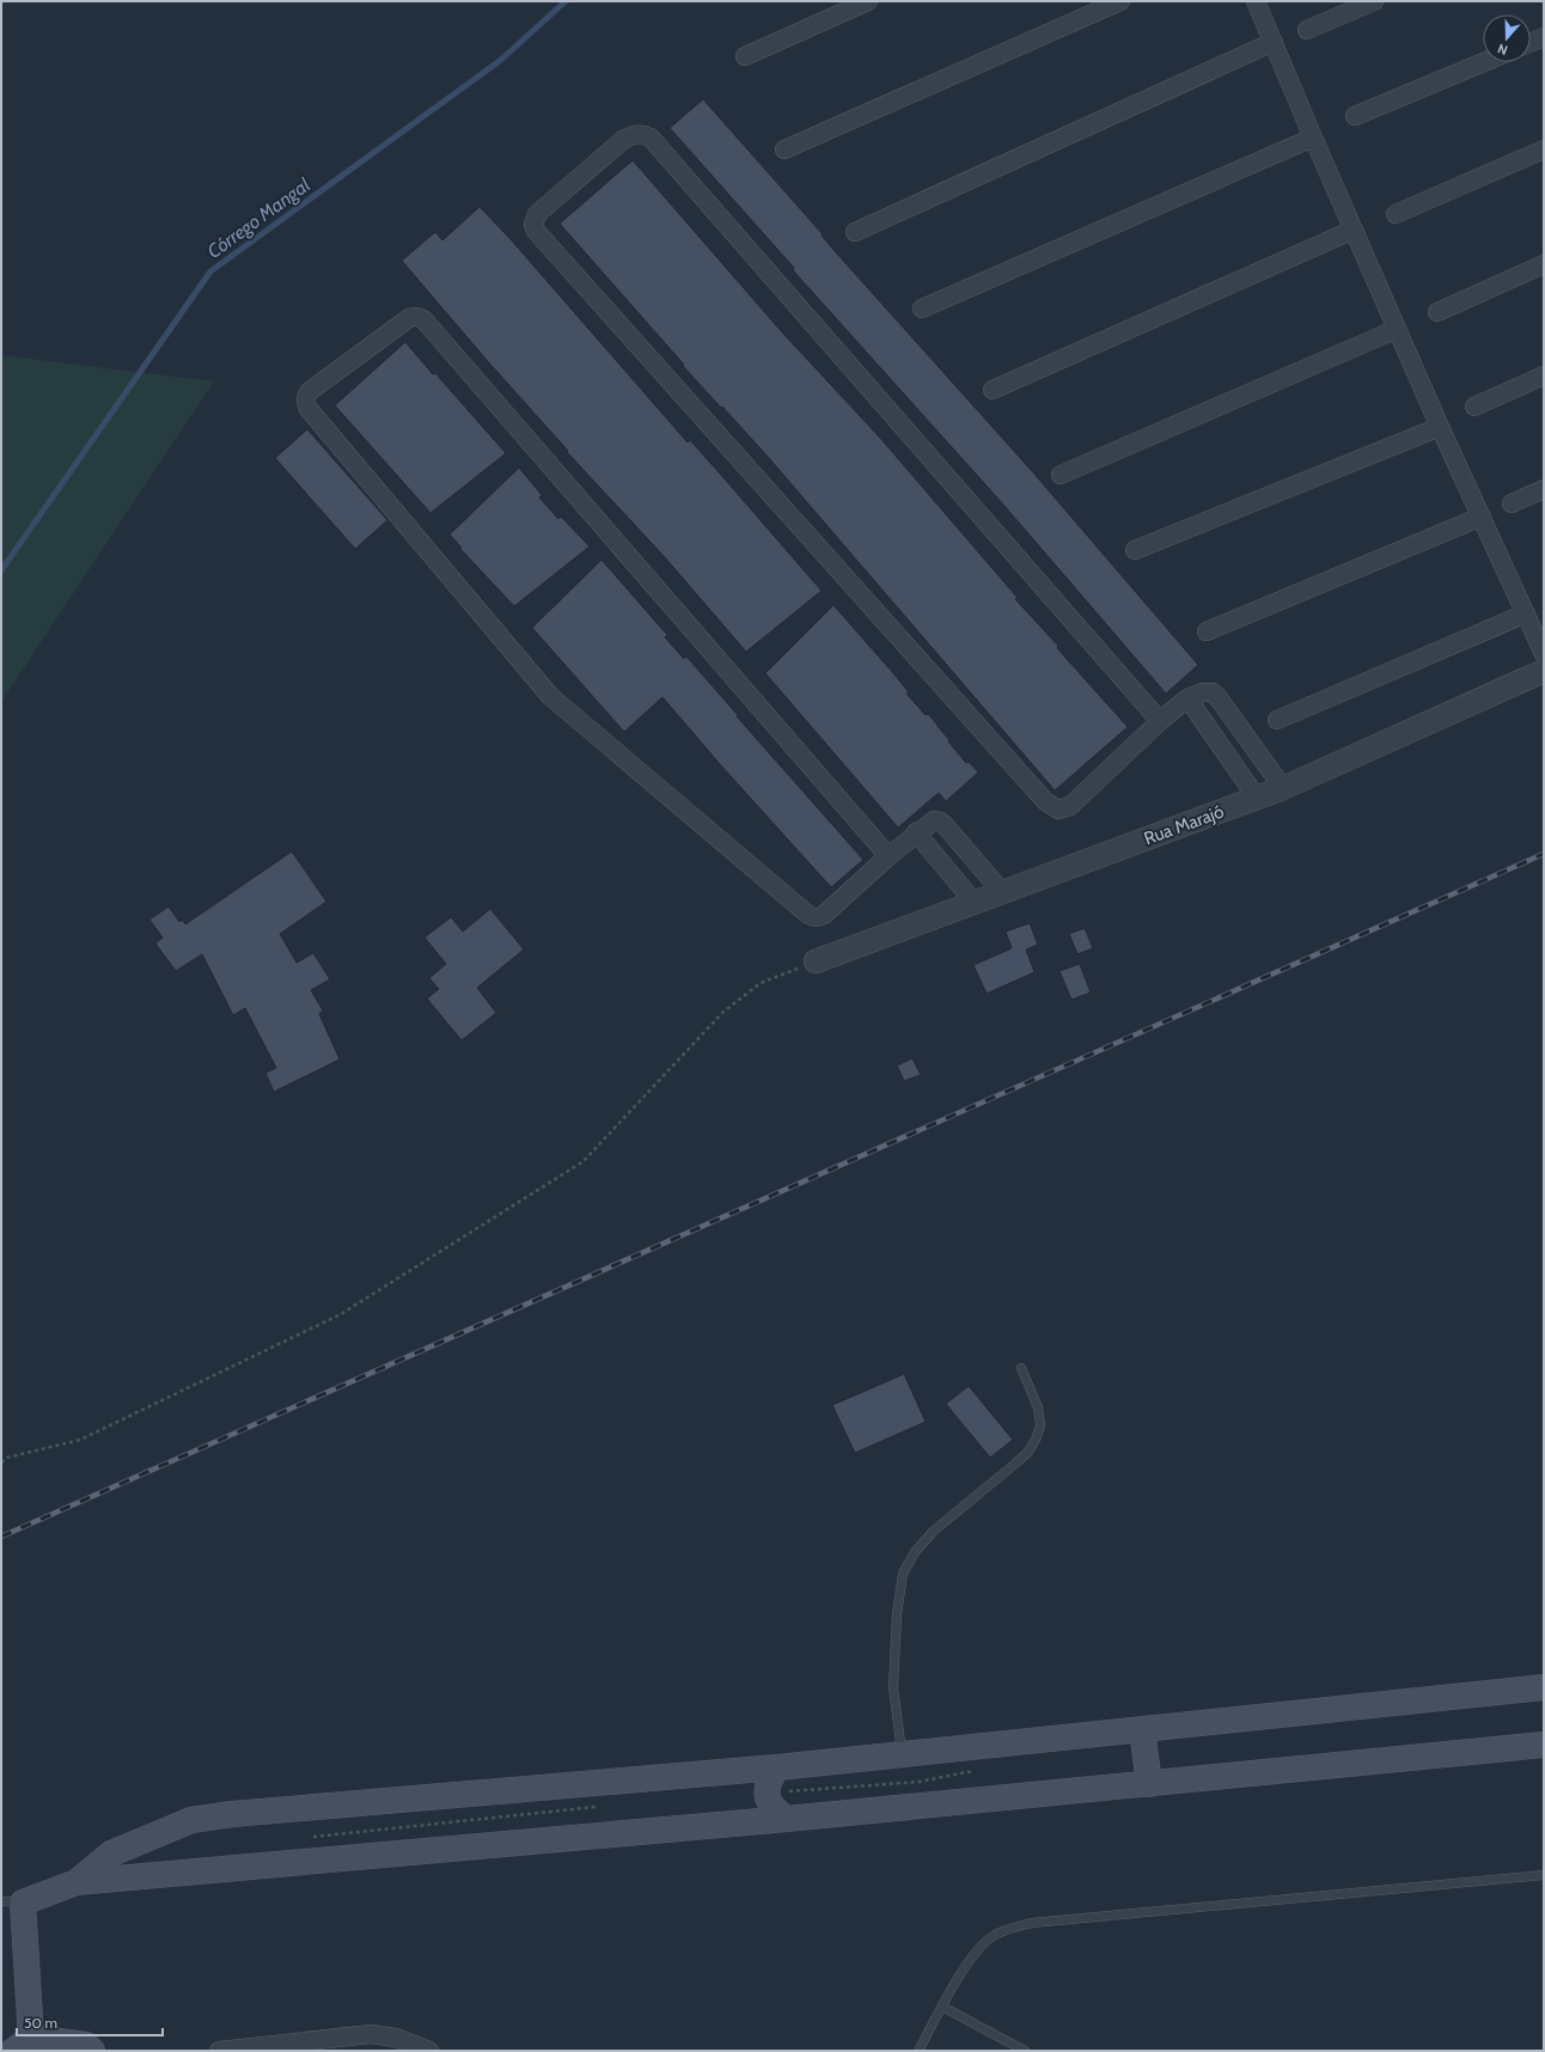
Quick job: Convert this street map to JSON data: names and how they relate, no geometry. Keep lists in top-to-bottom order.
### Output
{
  "streets": {
    "street": ["Rua Marajó"]
  },
  "water": ["Córrego Mangal"],
  "scale_bar": "50 m",
  "north": "bottom"
}
